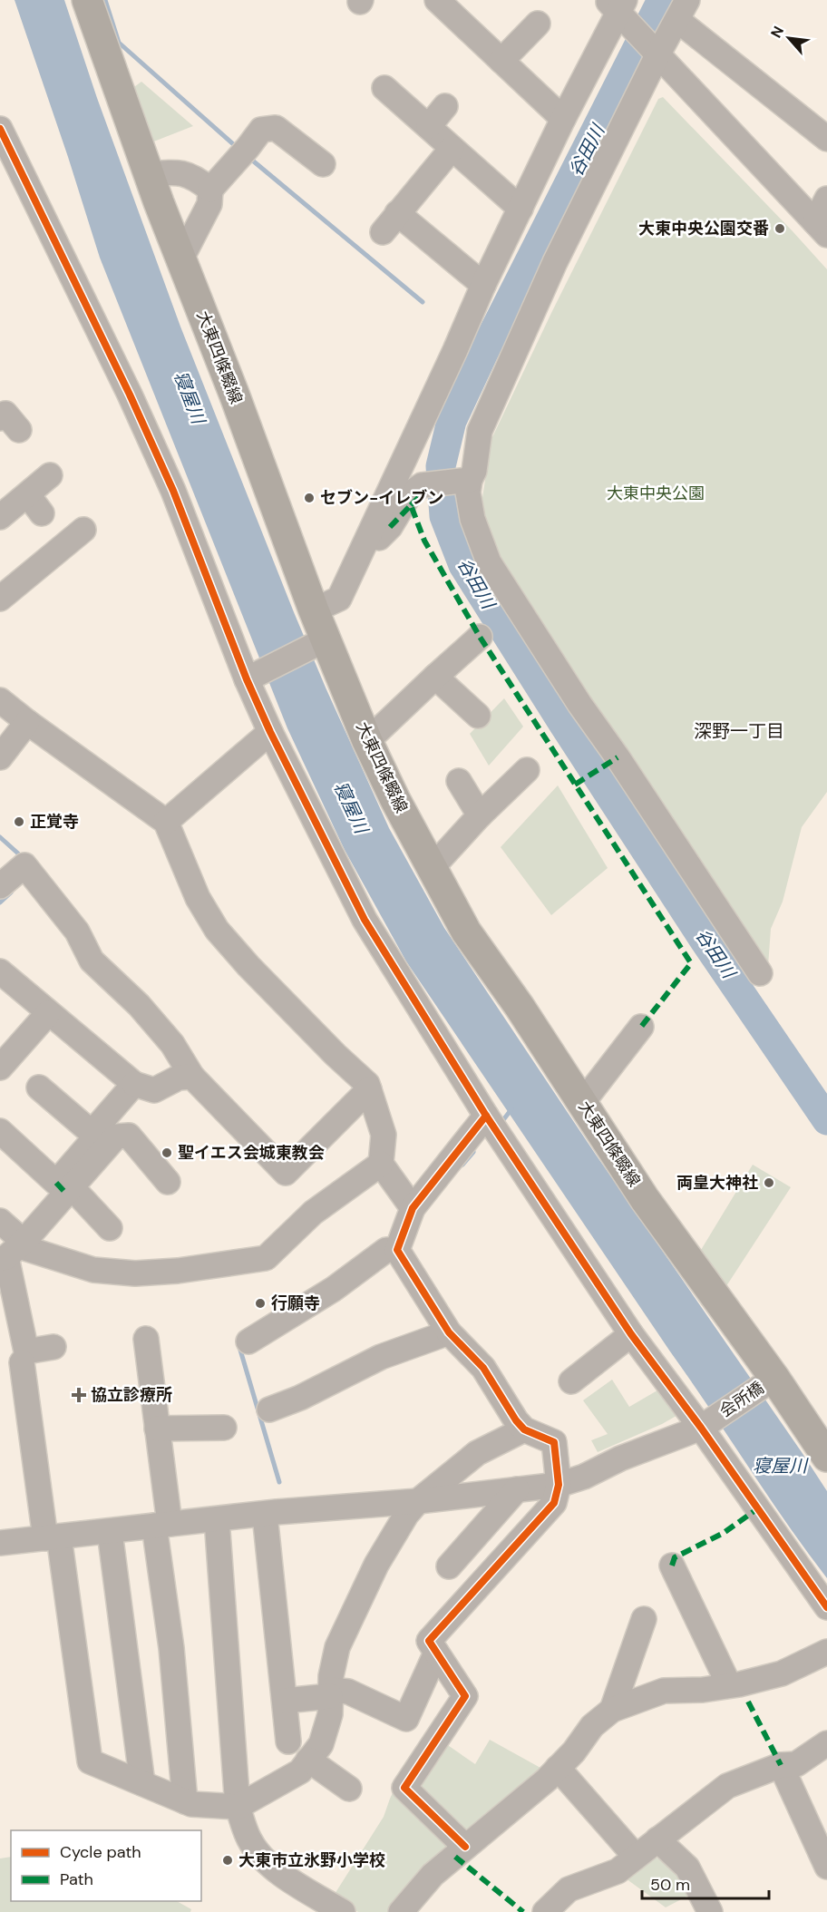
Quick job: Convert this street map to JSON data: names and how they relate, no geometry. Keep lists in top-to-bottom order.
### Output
{
  "streets": {
    "main road": ["大東四條畷線"],
    "street": ["会所橋"]
  },
  "crossings": [
    ["大東四條畷線", "会所橋"]
  ],
  "districts": ["深野一丁目"],
  "water": ["谷田川", "寝屋川"],
  "parks": ["大東中央公園"],
  "places": {
    "other": [
      "大東中央公園交番",
      "セブン-イレブン",
      "正覚寺",
      "聖イエス会城東教会",
      "両皇大神社",
      "行願寺",
      "大東市立氷野小学校"
    ],
    "health": ["協立診療所"]
  },
  "legend": ["Cycle path", "Path"],
  "scale_bar": "50 m",
  "north": "top left"
}
